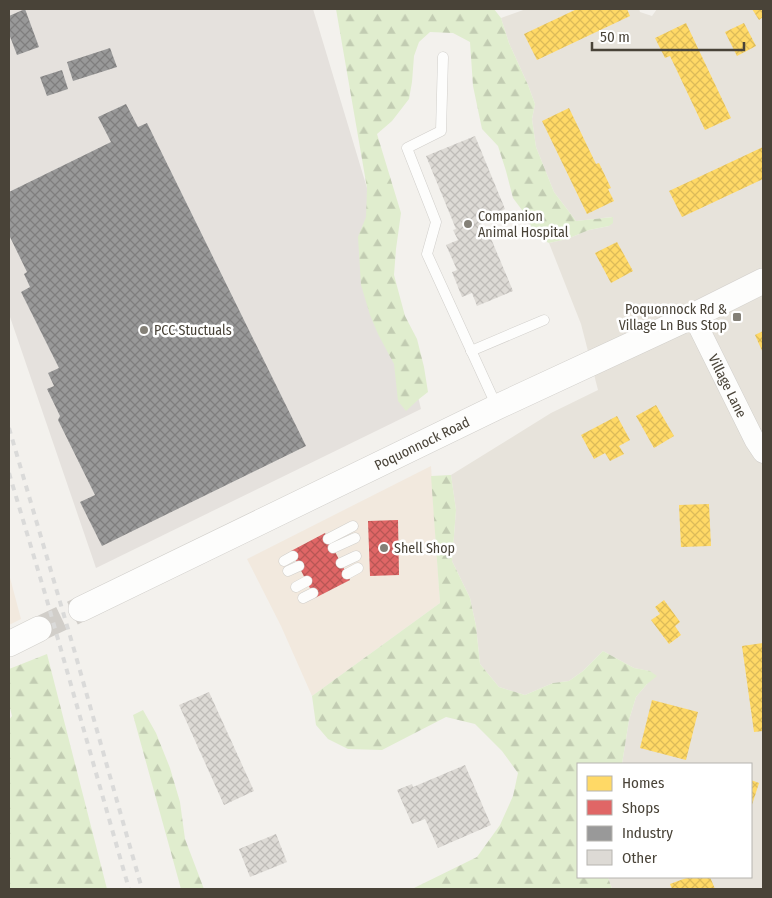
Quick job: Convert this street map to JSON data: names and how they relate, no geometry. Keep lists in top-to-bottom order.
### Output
{
  "streets": {
    "street": ["Village Lane", "Poquonnock Road"]
  },
  "crossings": [
    ["Village Lane", "Poquonnock Road"]
  ],
  "places": {
    "other": ["Companion Animal Hospital", "PCC Stuctuals", "Shell Shop"],
    "transit": ["Poquonnock Rd & Village Ln Bus Stop"]
  },
  "legend": [
    "Homes",
    "Shops",
    "Industry",
    "Other"
  ],
  "scale_bar": "50 m"
}
